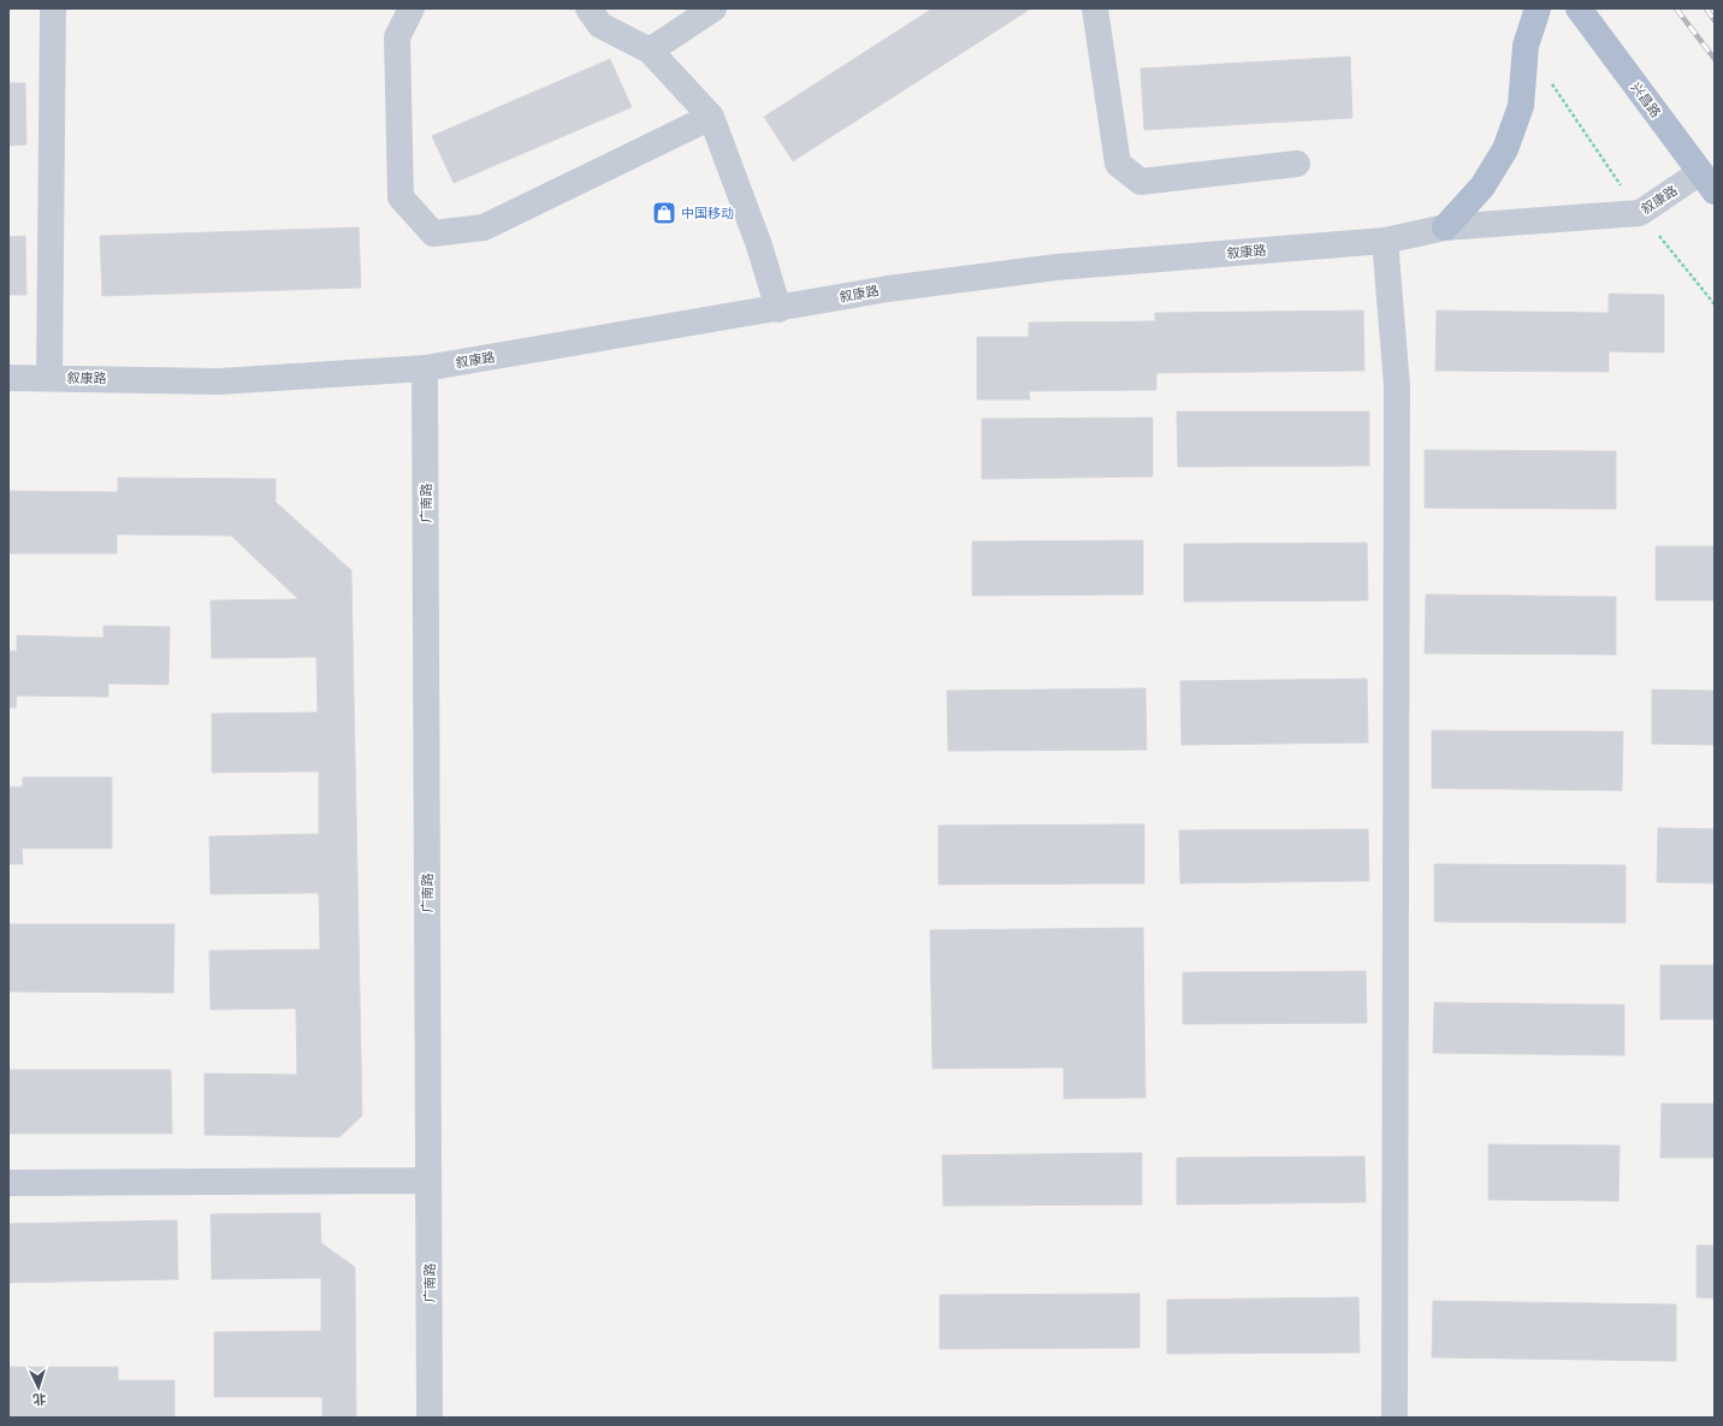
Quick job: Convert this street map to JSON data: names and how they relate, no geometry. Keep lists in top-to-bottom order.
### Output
{
  "streets": {
    "main road": ["兴昌路"],
    "street": ["叙康路", "广南路"]
  },
  "crossings": [
    ["兴昌路", "叙康路"],
    ["叙康路", "广南路"]
  ],
  "places": {
    "shop": ["中国移动"]
  },
  "north": "bottom"
}
